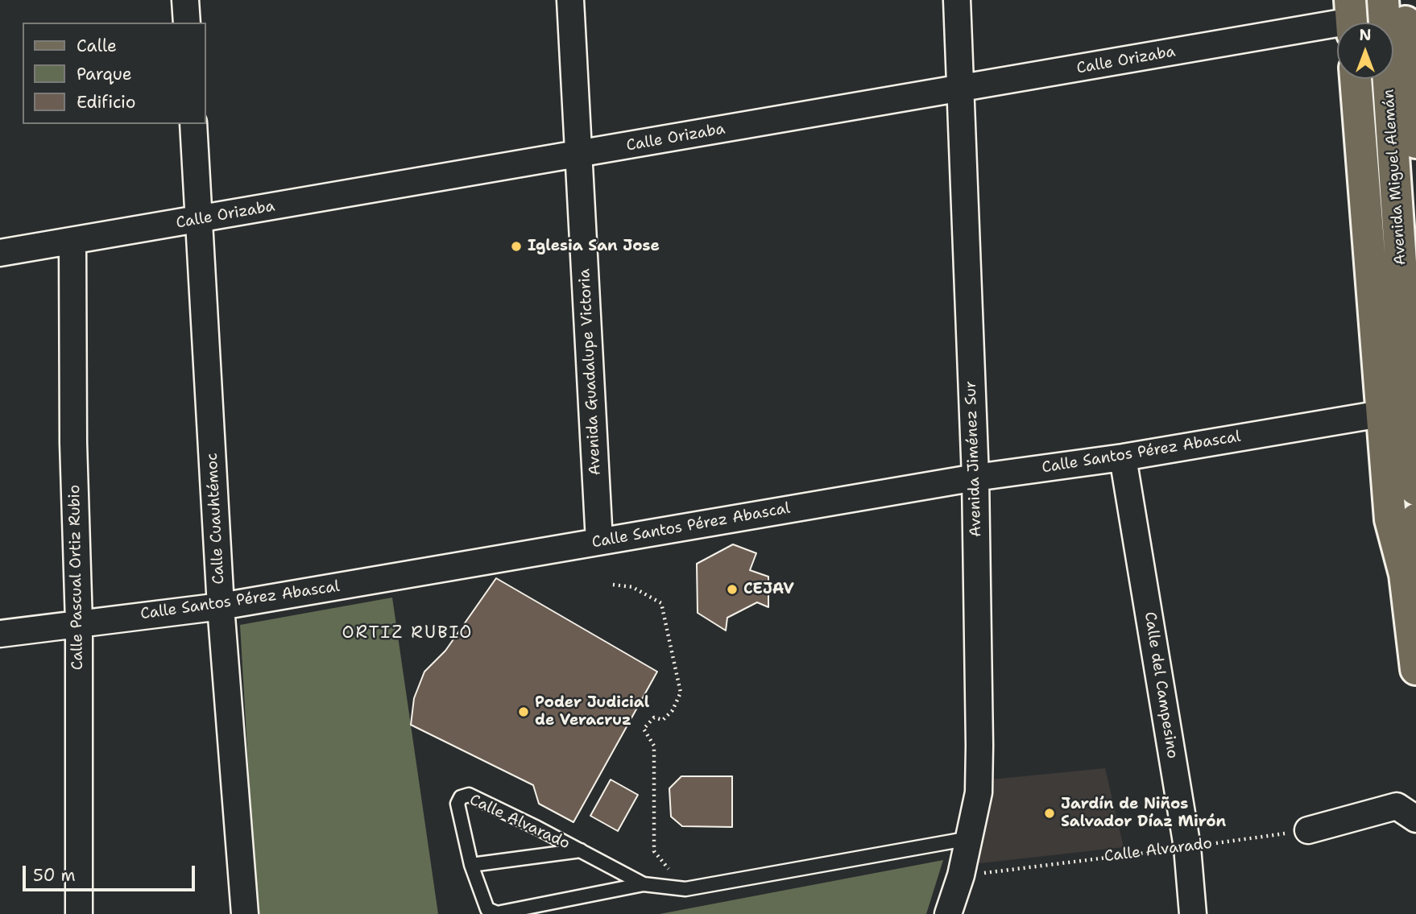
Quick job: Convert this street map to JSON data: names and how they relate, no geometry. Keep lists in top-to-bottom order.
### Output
{
  "streets": {
    "main road": ["Avenida Miguel Alemán"],
    "street": [
      "Calle Orizaba",
      "Avenida Guadalupe Victoria",
      "Calle Santos Pérez Abascal",
      "Avenida Jiménez Sur",
      "Calle Cuauhtémoc",
      "Calle Pascual Ortiz Rubio",
      "Calle del Campesino"
    ],
    "lane": ["Calle Alvarado"]
  },
  "crossings": [
    ["Calle Orizaba", "Avenida Guadalupe Victoria"],
    ["Calle Orizaba", "Avenida Jiménez Sur"],
    ["Calle Orizaba", "Calle Cuauhtémoc"],
    ["Calle Orizaba", "Calle Pascual Ortiz Rubio"],
    ["Avenida Guadalupe Victoria", "Calle Santos Pérez Abascal"],
    ["Calle Santos Pérez Abascal", "Avenida Jiménez Sur"],
    ["Calle Santos Pérez Abascal", "Calle Cuauhtémoc"],
    ["Calle Santos Pérez Abascal", "Calle Pascual Ortiz Rubio"],
    ["Calle Santos Pérez Abascal", "Calle del Campesino"],
    ["Avenida Jiménez Sur", "Calle Alvarado"],
    ["Calle del Campesino", "Calle Alvarado"]
  ],
  "districts": ["ORTIZ RUBIO"],
  "places": [
    "Iglesia San Jose",
    "CEJAV",
    "Poder Judicial de Veracruz",
    "Jardín de Niños Salvador Díaz Mirón"
  ],
  "legend": ["Calle", "Parque", "Edificio"],
  "scale_bar": "50 m",
  "north": "top"
}
